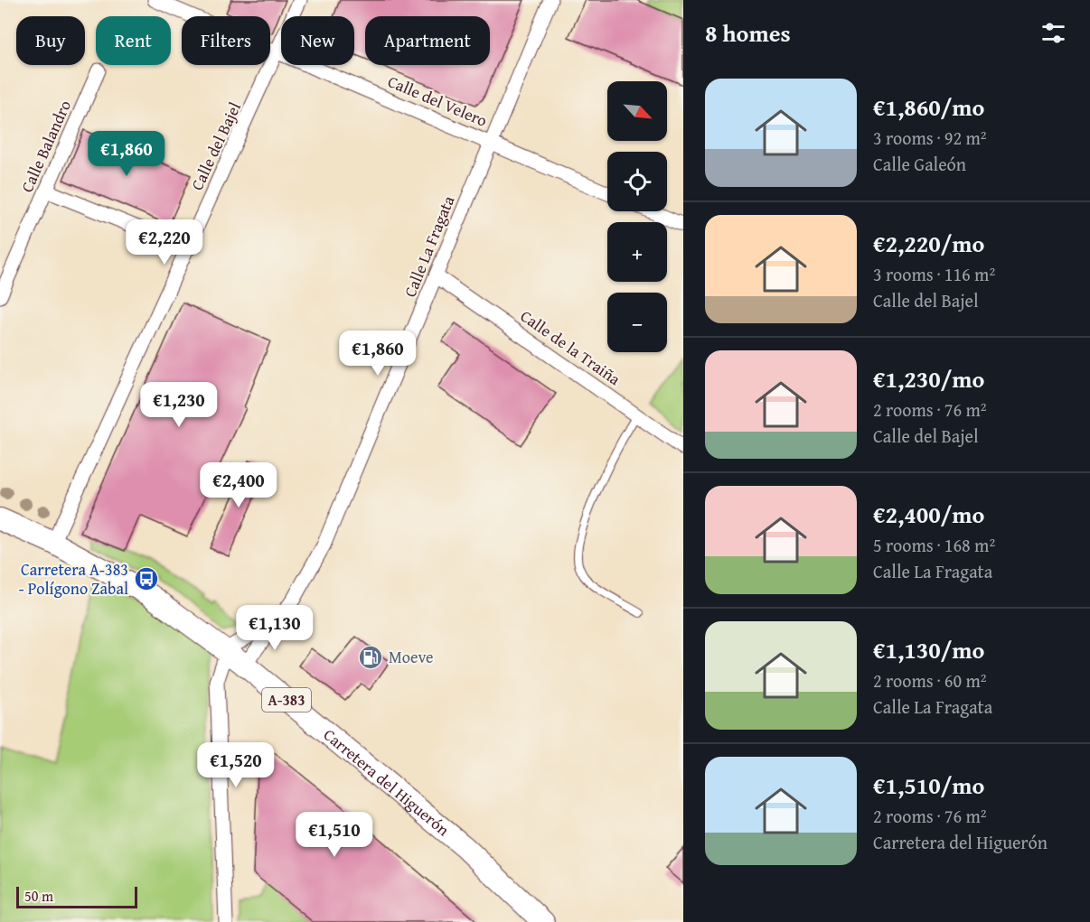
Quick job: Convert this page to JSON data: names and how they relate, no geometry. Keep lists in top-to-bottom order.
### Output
{
  "streets": {
    "main road": ["A-383", "Carretera del Higuerón"],
    "street": [
      "Calle del Velero",
      "Calle Balandro",
      "Calle del Bajel",
      "Calle La Fragata",
      "Calle de la Traiña"
    ]
  },
  "crossings": [
    ["Calle del Velero", "Calle del Bajel"],
    ["Calle del Velero", "Calle La Fragata"],
    ["Calle del Bajel", "Carretera del Higuerón"],
    ["Calle La Fragata", "Calle de la Traiña"],
    ["Calle La Fragata", "Carretera del Higuerón"]
  ],
  "places": {
    "bus stop": ["Carretera A-383 - Polígono Zabal"],
    "fuel station": ["Moeve"]
  },
  "scale_bar": "50 m",
  "north": "bottom right",
  "page": {
    "heading": "8 homes",
    "chip": [
      "Buy",
      "Rent",
      "Filters",
      "New",
      "Apartment"
    ],
    "list": [
      {
        "name": "€1,860/mo",
        "note": "3 rooms · 92 m² · Calle Galeón"
      },
      {
        "name": "€2,220/mo",
        "note": "3 rooms · 116 m² · Calle del Bajel"
      },
      {
        "name": "€1,230/mo",
        "note": "2 rooms · 76 m² · Calle del Bajel"
      },
      {
        "name": "€2,400/mo",
        "note": "5 rooms · 168 m² · Calle La Fragata"
      },
      {
        "name": "€1,130/mo",
        "note": "2 rooms · 60 m² · Calle La Fragata"
      },
      {
        "name": "€1,510/mo",
        "note": "2 rooms · 76 m² · Carretera del Higuerón"
      }
    ],
    "map_buttons": ["+", "−"],
    "price": [
      "€1,860",
      "€2,220",
      "€1,860",
      "€1,230",
      "€2,400",
      "€1,130",
      "€1,520",
      "€1,510"
    ],
    "scale": "50 m"
  }
}
